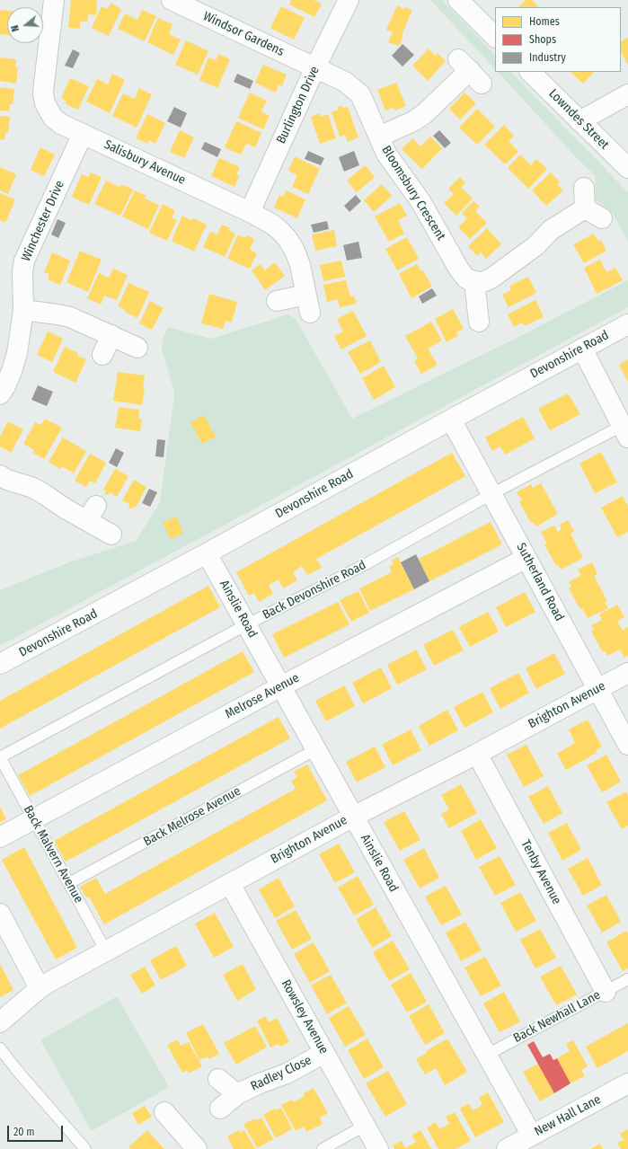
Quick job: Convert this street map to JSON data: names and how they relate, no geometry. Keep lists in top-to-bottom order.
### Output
{
  "streets": {
    "street": [
      "Windsor Gardens",
      "Burlington Drive",
      "Lowndes Street",
      "Salisbury Avenue",
      "Bloomsbury Crescent",
      "Winchester Drive",
      "Devonshire Road",
      "Sutherland Road",
      "Ainslie Road",
      "Melrose Avenue",
      "Brighton Avenue",
      "Tenby Avenue",
      "Rowsley Avenue",
      "Radley Close",
      "New Hall Lane"
    ],
    "lane": [
      "Back Devonshire Road",
      "Back Melrose Avenue",
      "Back Malvern Avenue",
      "Back Newhall Lane"
    ]
  },
  "crossings": [
    ["Windsor Gardens", "Burlington Drive"],
    ["Windsor Gardens", "Bloomsbury Crescent"],
    ["Burlington Drive", "Salisbury Avenue"],
    ["Burlington Drive", "Bloomsbury Crescent"],
    ["Salisbury Avenue", "Winchester Drive"],
    ["Devonshire Road", "Sutherland Road"],
    ["Devonshire Road", "Ainslie Road"],
    ["Sutherland Road", "Back Devonshire Road"],
    ["Sutherland Road", "Melrose Avenue"],
    ["Sutherland Road", "Brighton Avenue"],
    ["Back Devonshire Road", "Ainslie Road"],
    ["Back Devonshire Road", "Back Malvern Avenue"],
    ["Ainslie Road", "Melrose Avenue"],
    ["Ainslie Road", "Brighton Avenue"],
    ["Ainslie Road", "Back Melrose Avenue"],
    ["Ainslie Road", "Back Newhall Lane"],
    ["Ainslie Road", "New Hall Lane"],
    ["Melrose Avenue", "Back Malvern Avenue"],
    ["Brighton Avenue", "Back Malvern Avenue"],
    ["Brighton Avenue", "Tenby Avenue"],
    ["Brighton Avenue", "Rowsley Avenue"],
    ["Back Melrose Avenue", "Back Malvern Avenue"],
    ["Tenby Avenue", "Back Newhall Lane"],
    ["Rowsley Avenue", "Radley Close"]
  ],
  "legend": ["Homes", "Shops", "Industry"],
  "scale_bar": "20 m",
  "north": "left"
}
